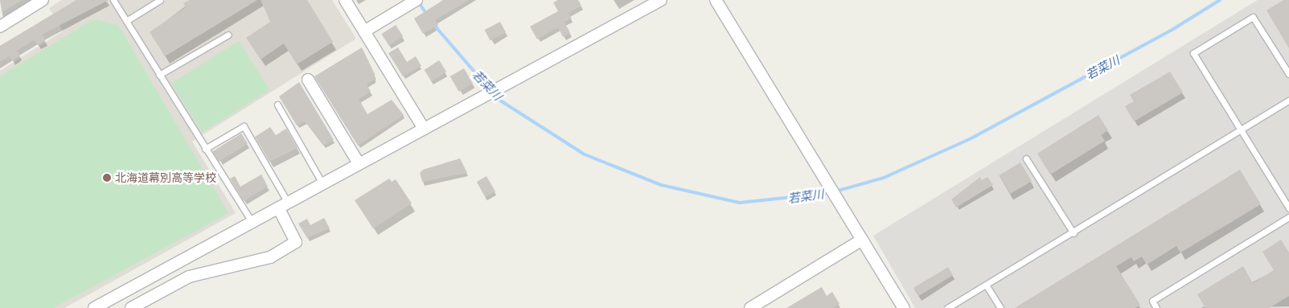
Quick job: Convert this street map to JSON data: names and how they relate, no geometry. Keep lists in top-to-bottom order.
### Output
{
  "water": ["若菜川"],
  "places": ["北海道幕別高等学校"]
}
